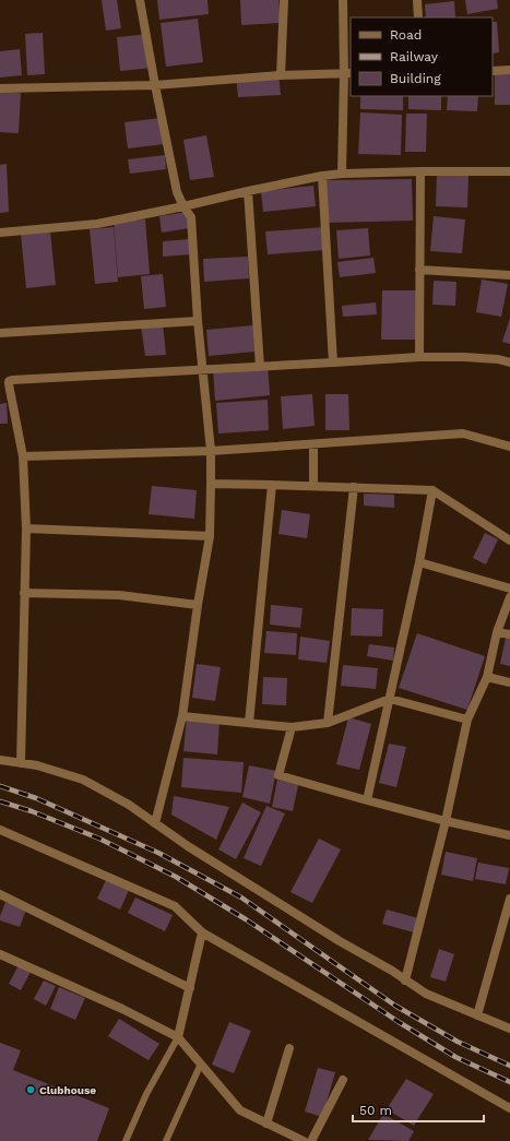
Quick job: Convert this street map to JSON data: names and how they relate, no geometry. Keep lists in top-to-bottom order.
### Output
{
  "places": ["Clubhouse"],
  "legend": ["Road", "Railway", "Building"],
  "scale_bar": "50 m"
}
